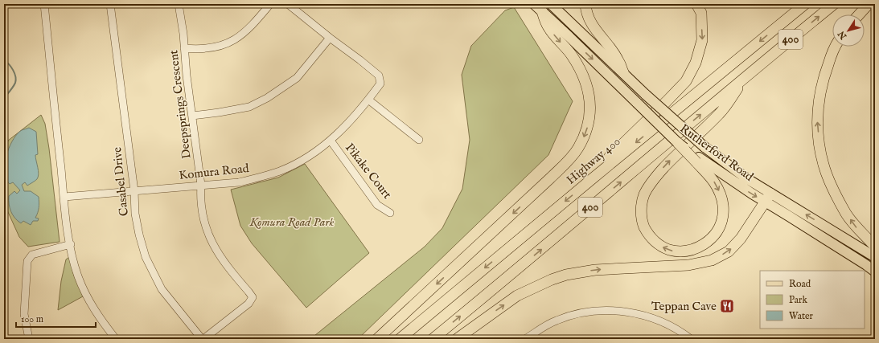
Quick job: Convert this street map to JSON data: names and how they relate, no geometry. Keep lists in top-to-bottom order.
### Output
{
  "streets": {
    "highway": ["400", "Highway 400"],
    "main road": ["Rutherford Road"],
    "street": [
      "Deepsprings Crescent",
      "Pikake Court",
      "Komura Road",
      "Casabel Drive"
    ]
  },
  "crossings": [
    ["Deepsprings Crescent", "Komura Road"],
    ["Deepsprings Crescent", "Casabel Drive"],
    ["Pikake Court", "Komura Road"],
    ["Komura Road", "Casabel Drive"]
  ],
  "parks": ["Komura Road Park"],
  "places": {
    "restaurant": ["Teppan Cave"]
  },
  "legend": ["Road", "Park", "Water"],
  "scale_bar": "100 m",
  "north": "bottom left"
}
